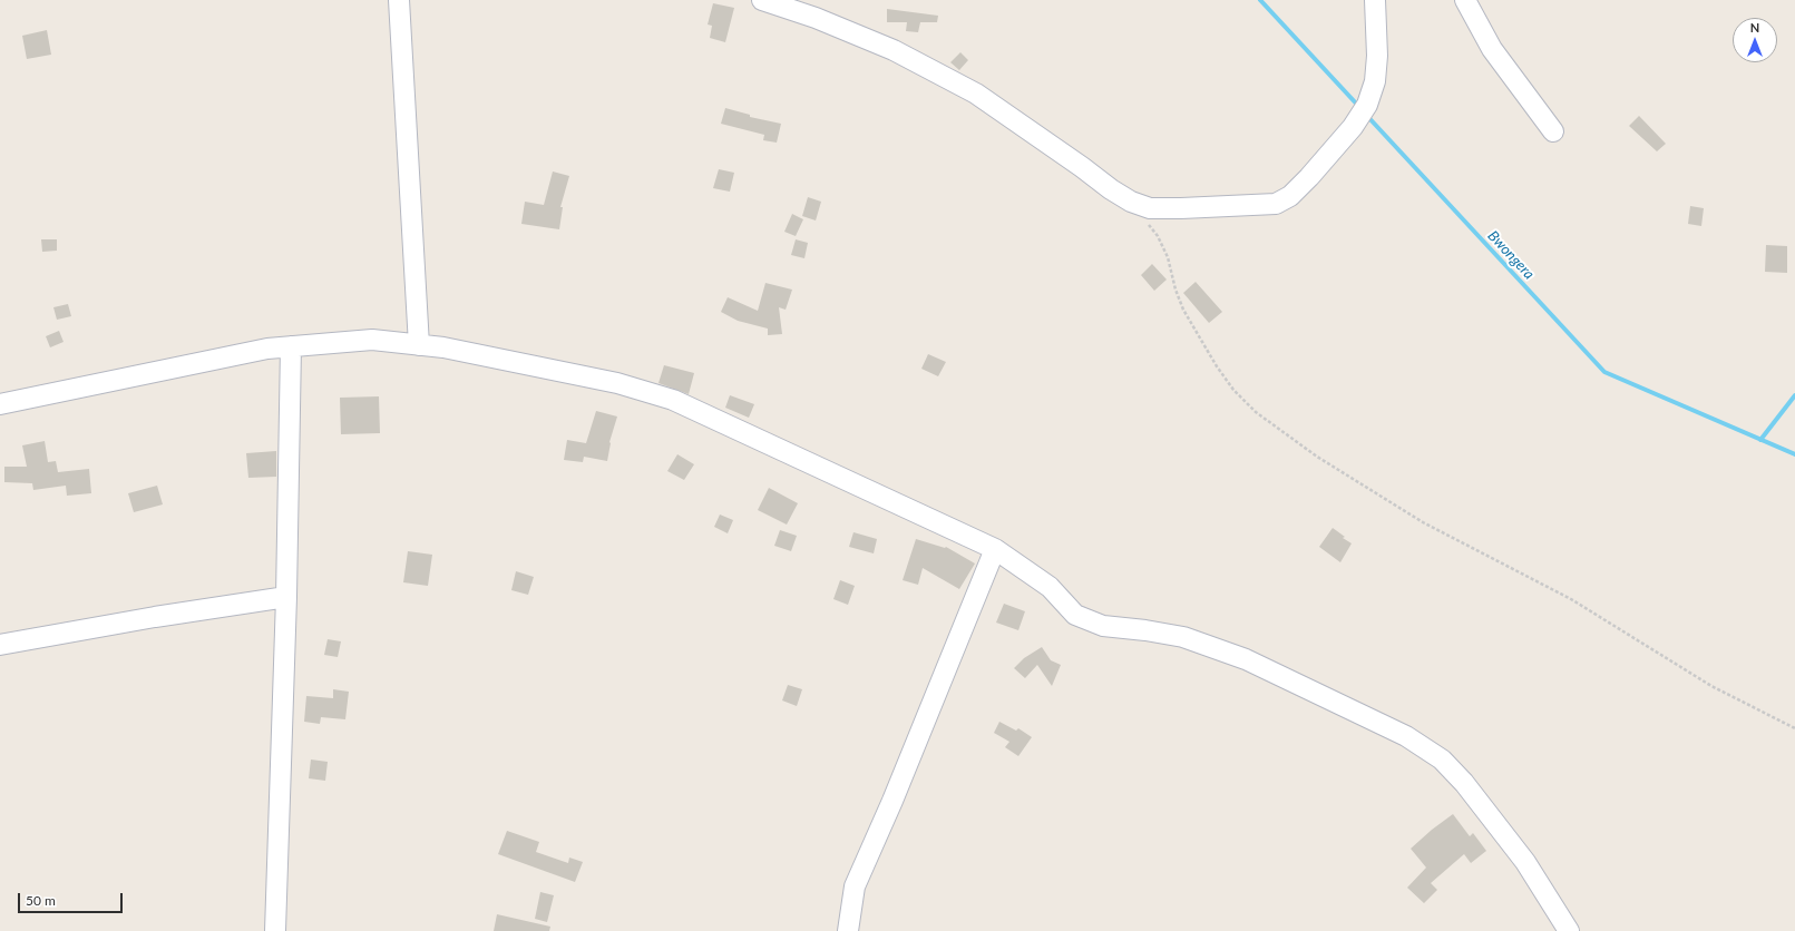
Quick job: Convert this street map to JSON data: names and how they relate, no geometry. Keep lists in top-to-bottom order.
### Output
{
  "water": ["Bwongera"],
  "scale_bar": "50 m",
  "north": "top"
}
